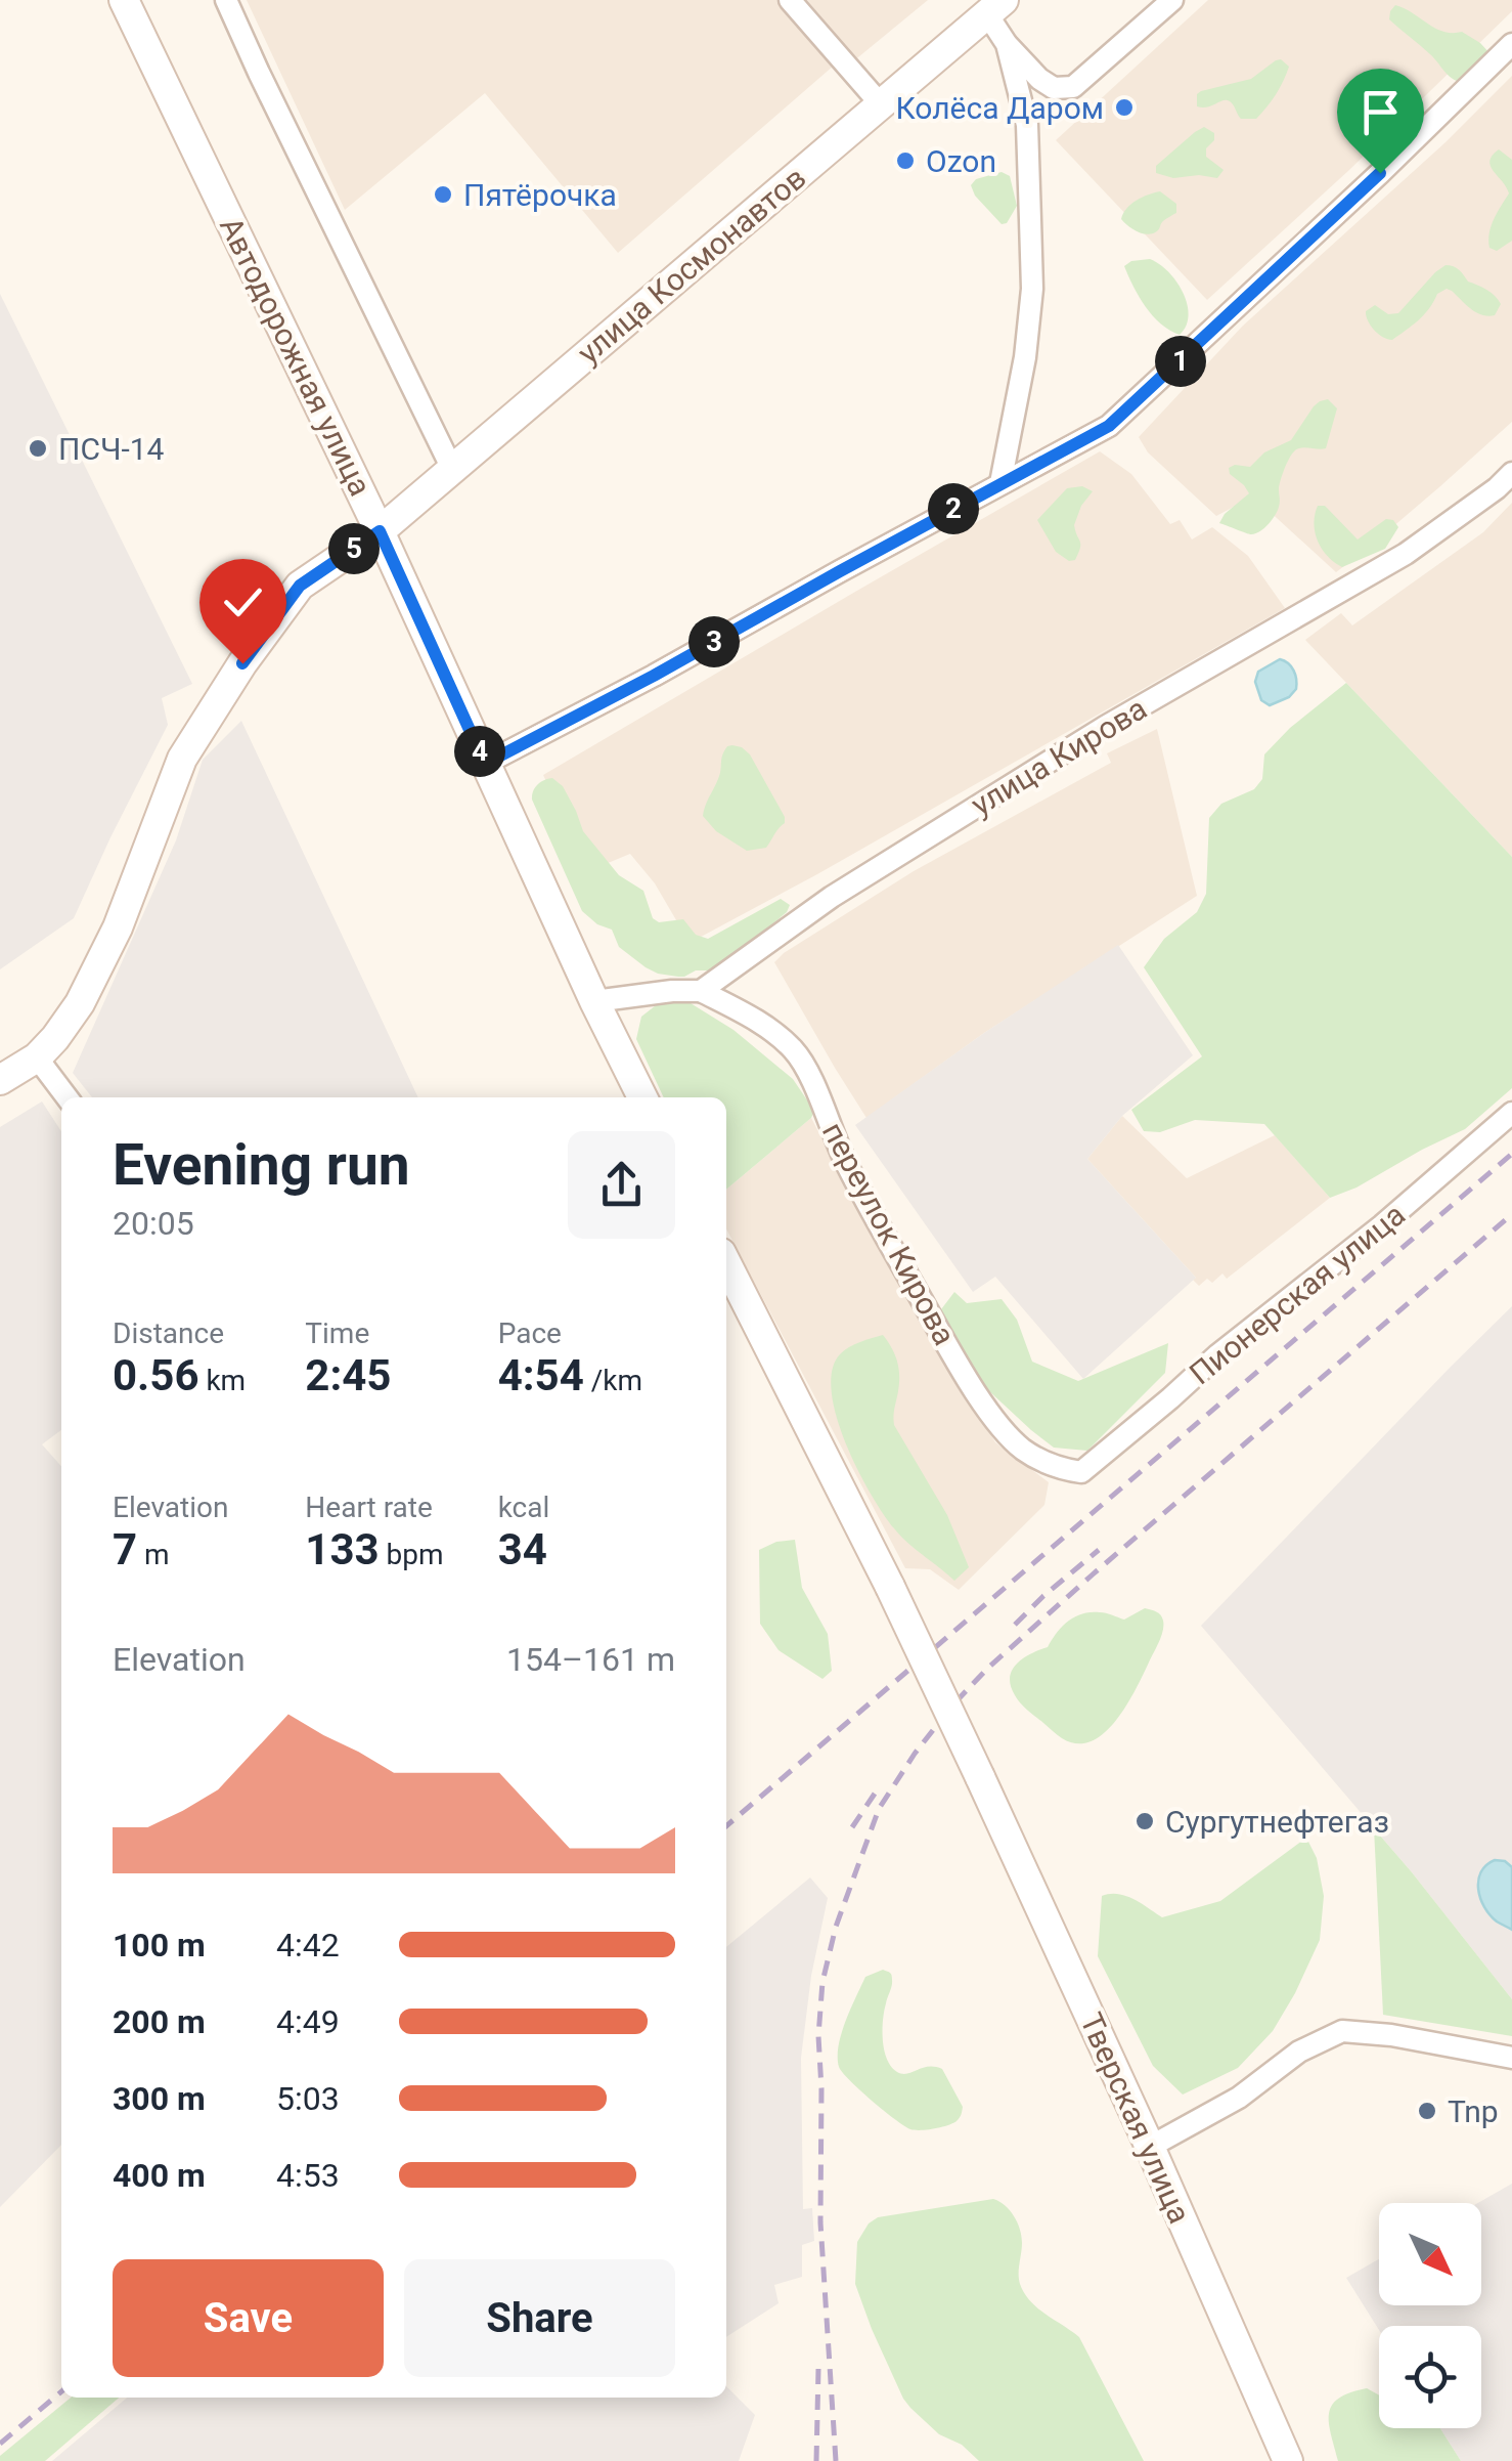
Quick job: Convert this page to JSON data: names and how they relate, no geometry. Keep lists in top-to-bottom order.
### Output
{
  "streets": {
    "main road": ["улица Космонавтов", "Автодорожная улица", "Тверская улица"],
    "street": ["улица Кирова", "переулок Кирова", "Пионерская улица"]
  },
  "crossings": [
    ["улица Космонавтов", "Автодорожная улица"],
    ["улица Кирова", "переулок Кирова"],
    ["переулок Кирова", "Пионерская улица"]
  ],
  "places": [
    "Колёса Даром",
    "Ozon",
    "Пятёрочка",
    "ПСЧ-14",
    "Сургутнефтегаз",
    "Tnp"
  ],
  "north": "bottom right",
  "page": {
    "pins": [
      "1",
      "2",
      "5",
      "3",
      "4"
    ],
    "heading": ["Evening run", "20:05"],
    "stats": [
      ["Distance", "0.56 km"],
      ["Time", "2:45"],
      ["Pace", "4:54 /km"],
      ["Elevation", "7 m"],
      ["Heart rate", "133 bpm"],
      ["kcal", "34"]
    ],
    "chart": ["Elevation", "154–161 m"],
    "list": [
      {
        "name": "100 m",
        "note": "4:42"
      },
      {
        "name": "200 m",
        "note": "4:49"
      },
      {
        "name": "300 m",
        "note": "5:03"
      },
      {
        "name": "400 m",
        "note": "4:53"
      }
    ],
    "buttons": ["Save", "Share"]
  }
}
